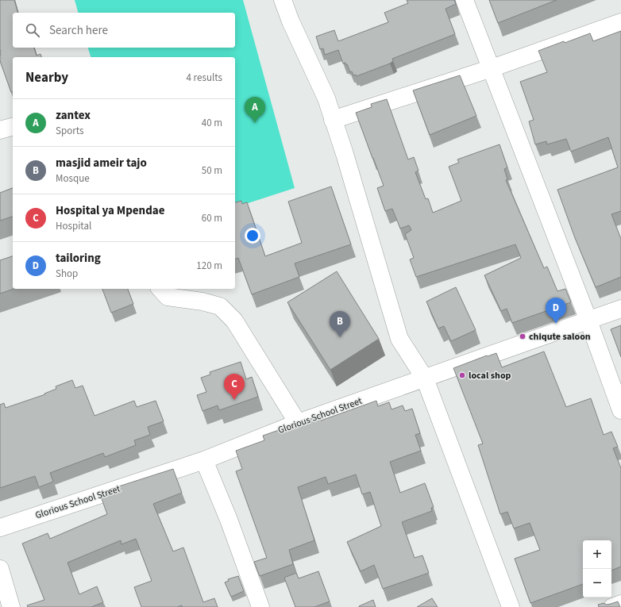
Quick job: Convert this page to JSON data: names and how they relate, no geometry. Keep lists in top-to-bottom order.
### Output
{
  "streets": {
    "street": ["Glorious School Street"]
  },
  "places": ["chiqute saloon", "local shop"],
  "page": {
    "search": "Search here",
    "heading": ["Nearby", "4 results"],
    "pins": [
      "A",
      "D",
      "B",
      "C"
    ],
    "list": [
      {
        "mark": "A",
        "name": "zantex",
        "note": "Sports",
        "value": "40 m"
      },
      {
        "mark": "B",
        "name": "masjid ameir tajo",
        "note": "Mosque",
        "value": "50 m"
      },
      {
        "mark": "C",
        "name": "Hospital ya Mpendae",
        "note": "Hospital",
        "value": "60 m"
      },
      {
        "mark": "D",
        "name": "tailoring",
        "note": "Shop",
        "value": "120 m"
      }
    ],
    "map_buttons": ["+", "−"]
  }
}
